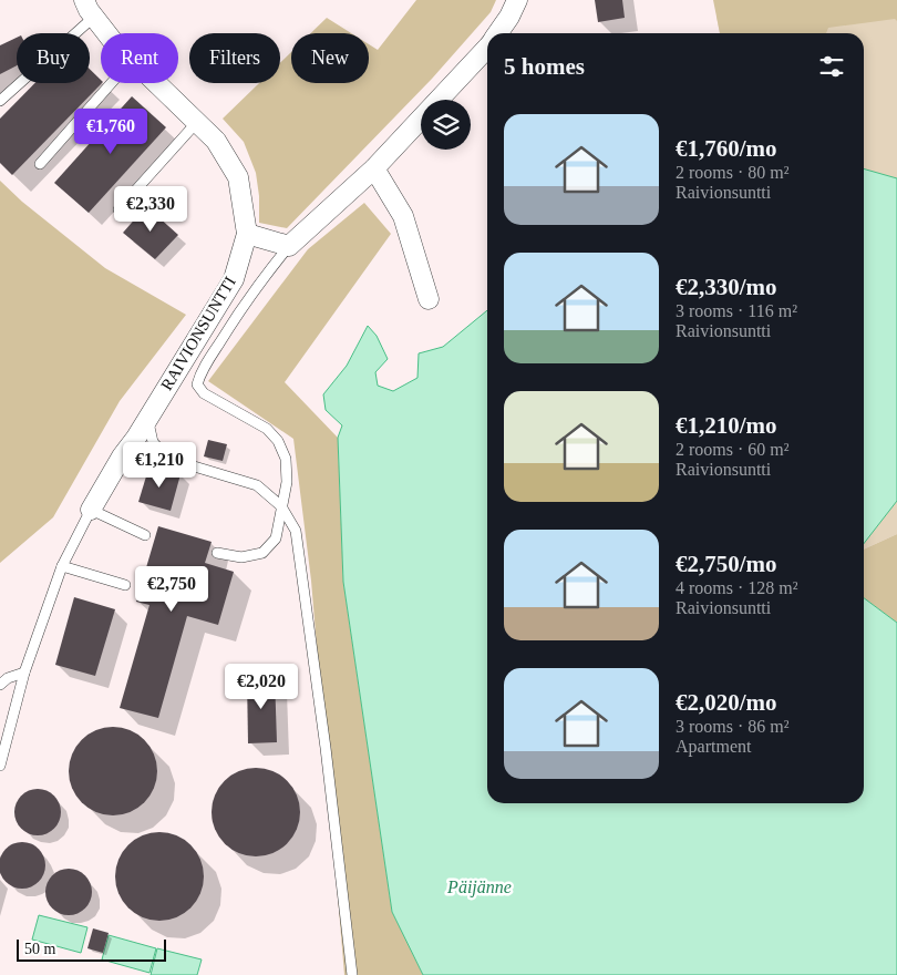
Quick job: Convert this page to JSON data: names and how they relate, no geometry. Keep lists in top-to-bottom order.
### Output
{
  "streets": {
    "street": ["RAIVIONSUNTTI"]
  },
  "water": ["Päijänne"],
  "scale_bar": "50 m",
  "page": {
    "chip": [
      "Buy",
      "Rent",
      "Filters",
      "New"
    ],
    "heading": "5 homes",
    "list": [
      {
        "name": "€1,760/mo",
        "note": "2 rooms · 80 m² · Raivionsuntti"
      },
      {
        "name": "€2,330/mo",
        "note": "3 rooms · 116 m² · Raivionsuntti"
      },
      {
        "name": "€1,210/mo",
        "note": "2 rooms · 60 m² · Raivionsuntti"
      },
      {
        "name": "€2,750/mo",
        "note": "4 rooms · 128 m² · Raivionsuntti"
      },
      {
        "name": "€2,020/mo",
        "note": "3 rooms · 86 m² · Apartment"
      }
    ],
    "price": [
      "€1,760",
      "€2,330",
      "€1,210",
      "€2,750",
      "€2,020"
    ],
    "scale": "50 m"
  }
}
